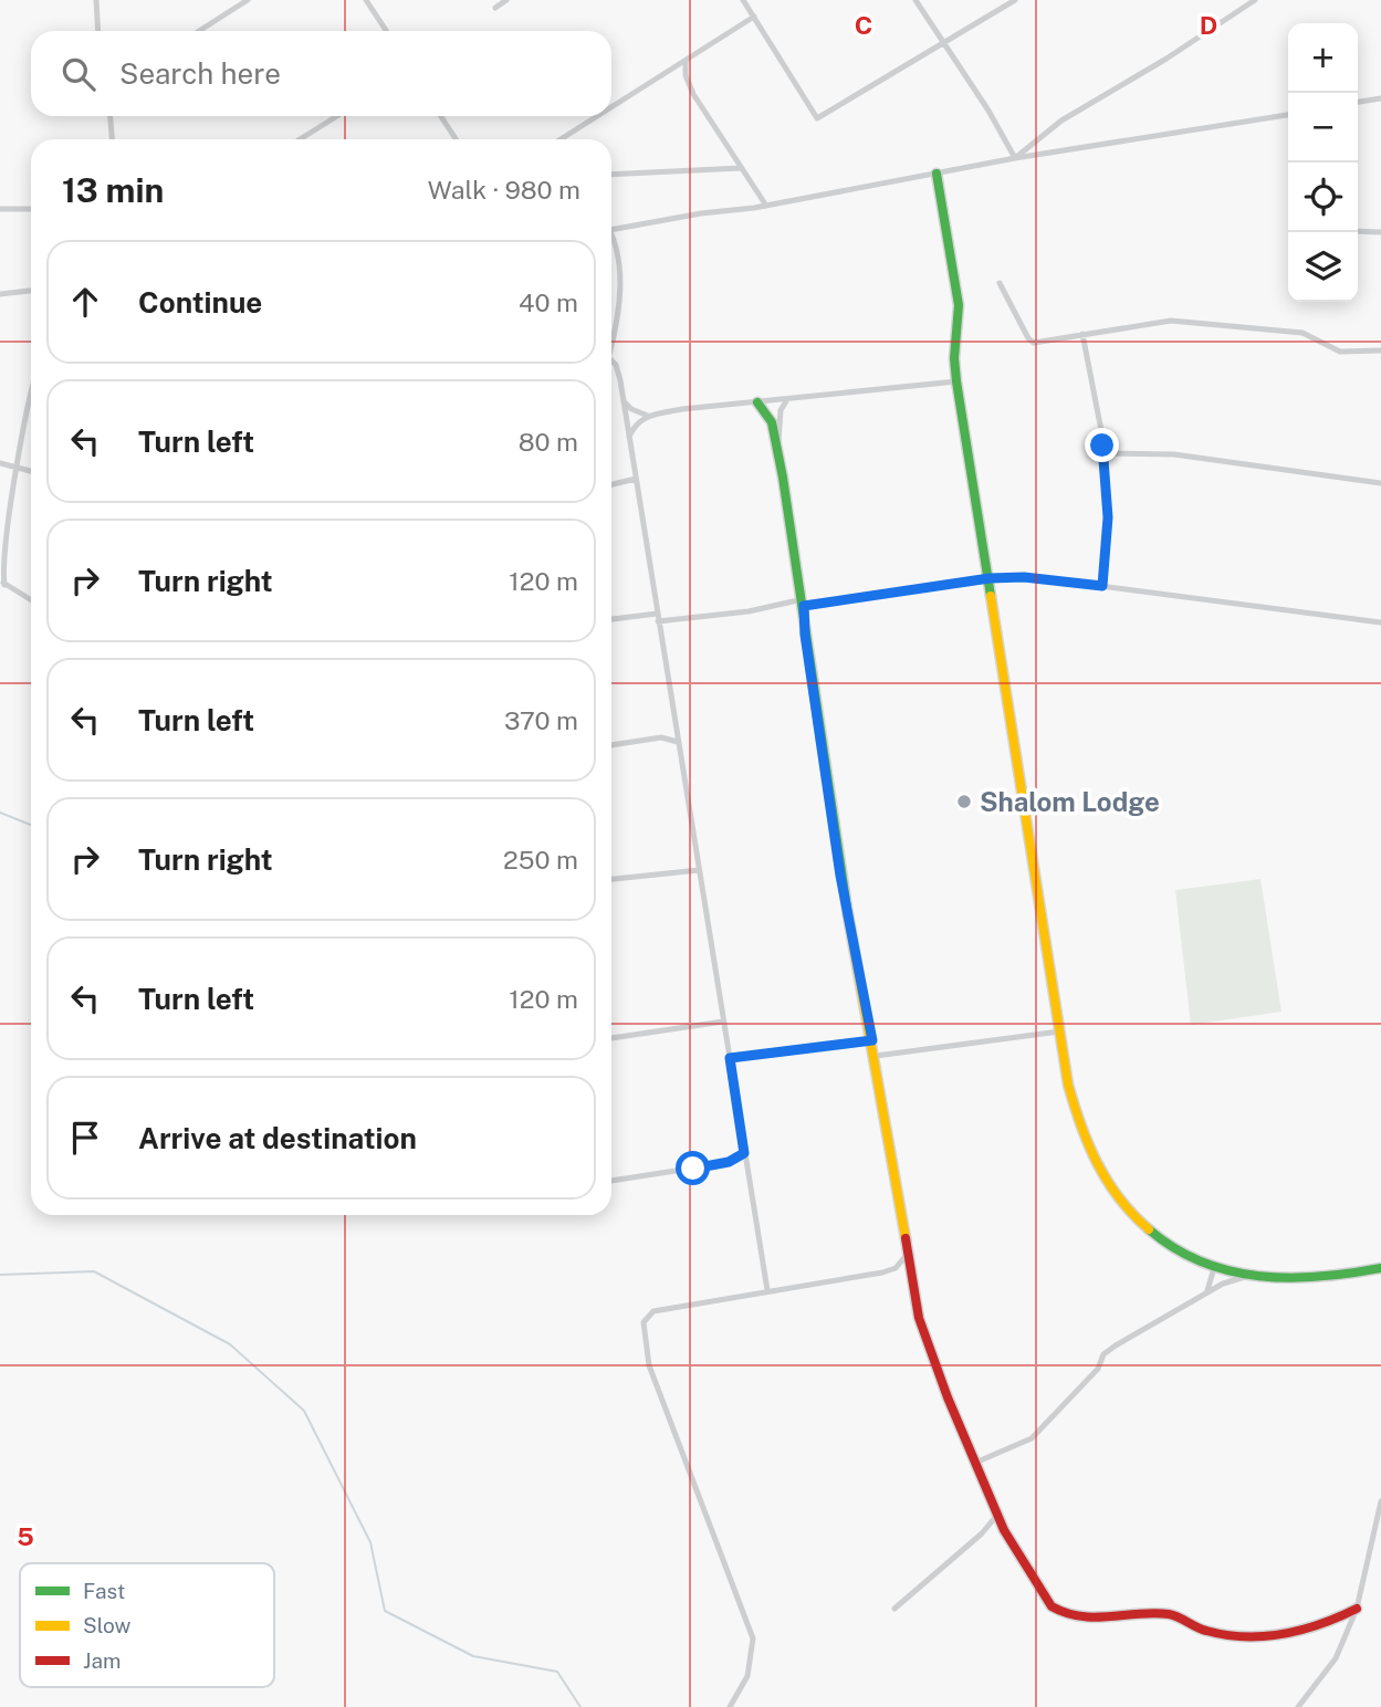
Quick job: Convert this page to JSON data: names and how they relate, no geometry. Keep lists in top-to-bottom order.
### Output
{
  "places": ["Shalom Lodge"],
  "legend": ["Fast", "Slow", "Jam"],
  "page": {
    "map_buttons": ["+", "−"],
    "search": "Search here",
    "heading": ["13 min", "Walk · 980 m"],
    "list": [
      ["Continue", "40 m"],
      ["Turn left", "80 m"],
      ["Turn right", "120 m"],
      ["Turn left", "370 m"],
      ["Turn right", "250 m"],
      ["Turn left", "120 m"],
      "Arrive at destination"
    ]
  },
  "grid": {
    "columns": ["C", "D"],
    "rows": ["5"]
  }
}
